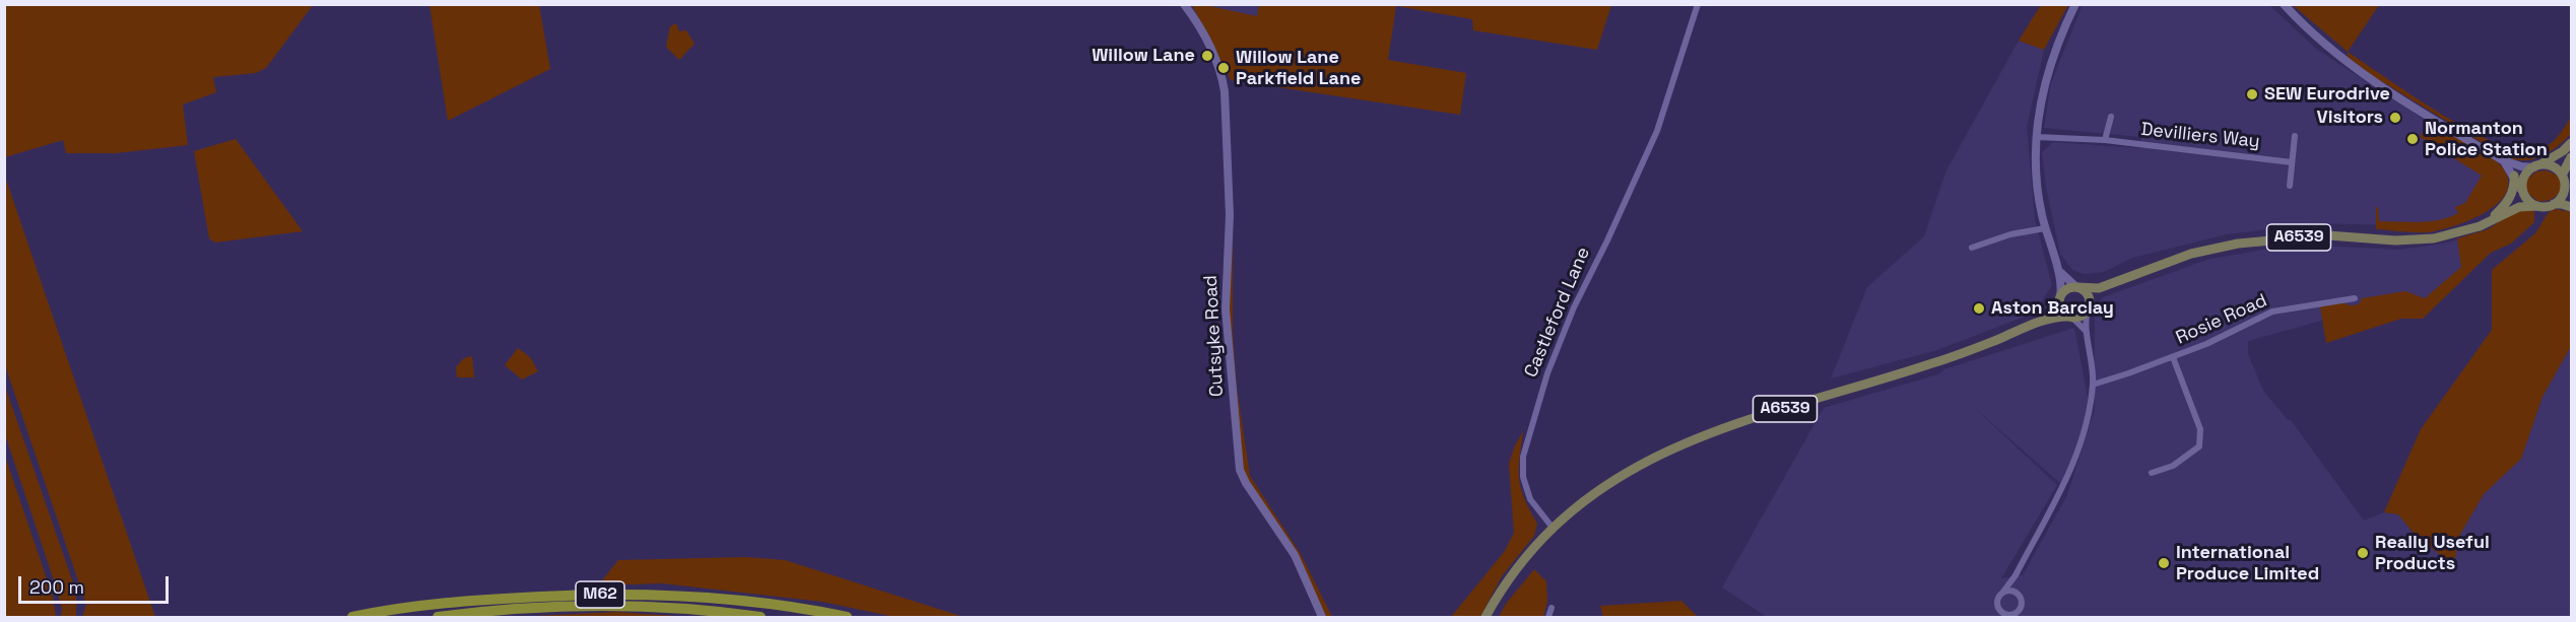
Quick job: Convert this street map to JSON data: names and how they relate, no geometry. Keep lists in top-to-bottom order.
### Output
{
  "streets": {
    "highway": ["M62"],
    "main road": ["A6539", "Cutsyke Road"],
    "street": ["Devilliers Way", "Castleford Lane", "Rosie Road"]
  },
  "crossings": [
    ["A6539", "Castleford Lane"]
  ],
  "places": [
    "Willow Lane",
    "Willow Lane Parkfield Lane",
    "SEW Eurodrive",
    "Visitors",
    "Normanton Police Station",
    "Aston Barclay",
    "Really Useful Products",
    "International Produce Limited"
  ],
  "scale_bar": "200 m"
}
